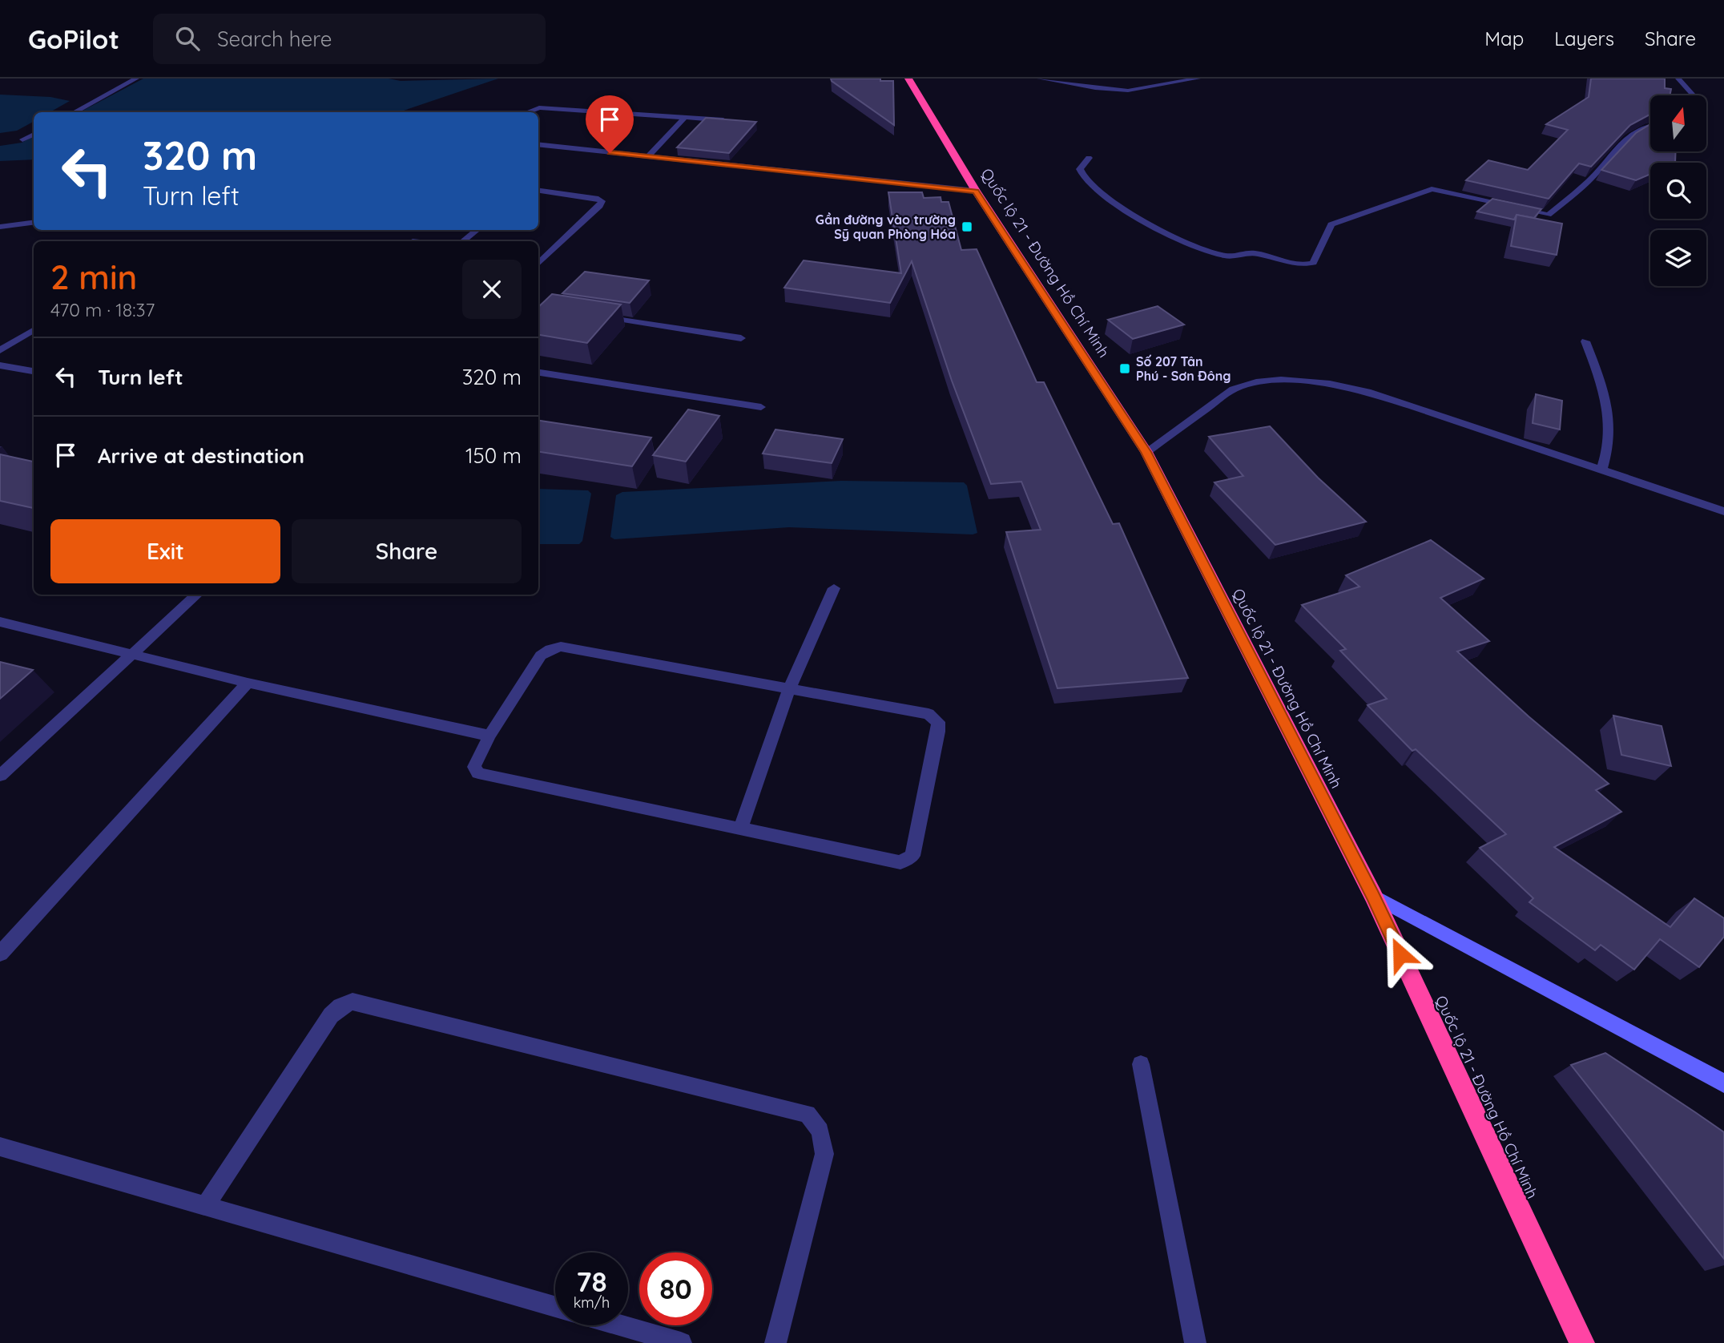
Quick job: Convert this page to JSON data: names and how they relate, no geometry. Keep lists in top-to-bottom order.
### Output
{
  "streets": {
    "highway": ["Quốc lộ 21 - Đường Hồ Chí Minh"]
  },
  "places": {
    "transit": ["Gần đường vào trường Sỹ quan Phòng Hóa", "Số 207 Tân Phú - Sơn Đông"]
  },
  "north": "top",
  "page": {
    "header": "GoPilot",
    "search": "Search here",
    "nav": ["Map", "Layers", "Share"],
    "turn": ["320 m", "Turn left"],
    "heading": ["2 min", "470 m · 18:37"],
    "list": [
      {
        "name": "Turn left",
        "value": "320 m"
      },
      {
        "name": "Arrive at destination",
        "value": "150 m"
      }
    ],
    "buttons": ["Exit", "Share"],
    "speed": "78 km/h",
    "limit": "80"
  }
}
